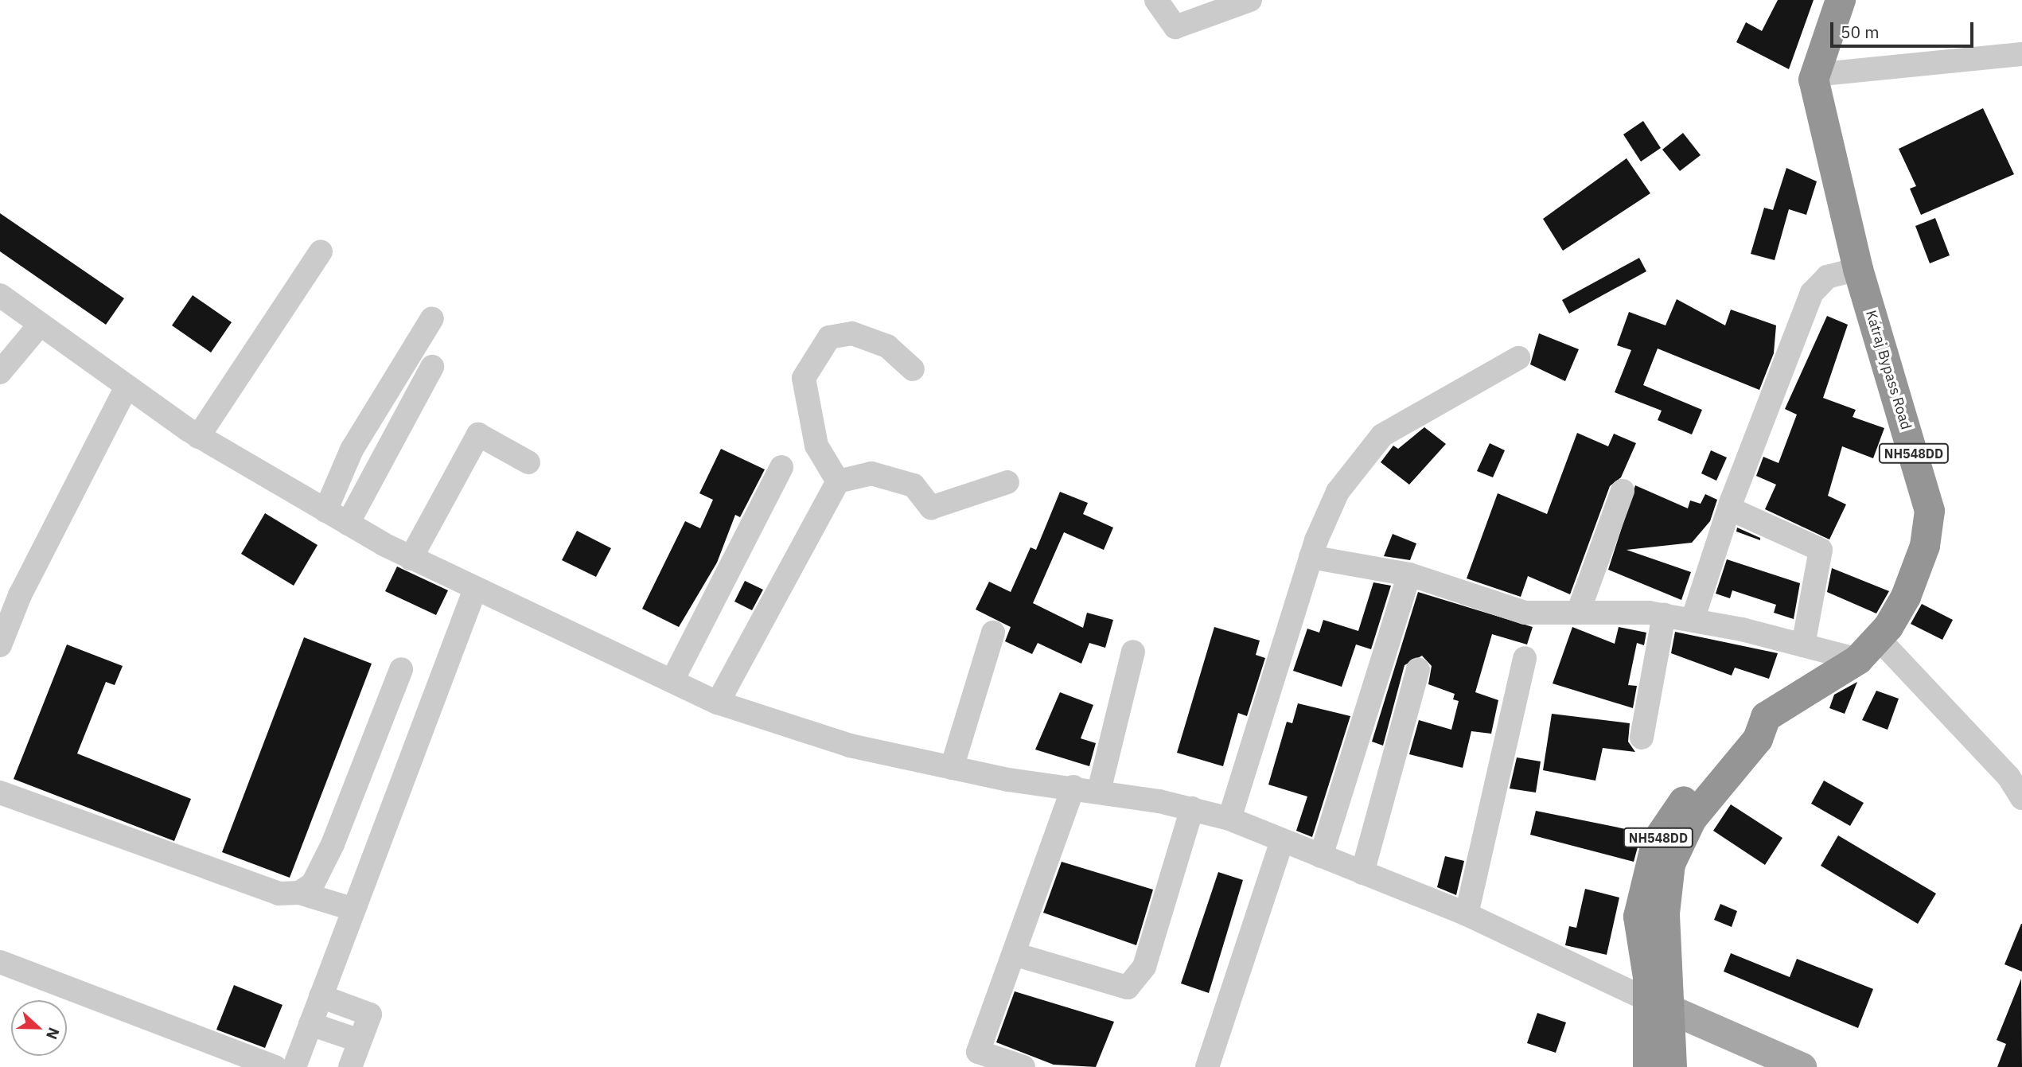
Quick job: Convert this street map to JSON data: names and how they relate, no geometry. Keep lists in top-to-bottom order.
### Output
{
  "streets": {
    "highway": ["Katraj Bypass Road", "NH548DD"]
  },
  "crossings": [
    ["Katraj Bypass Road", "NH548DD"]
  ],
  "scale_bar": "50 m",
  "north": "right"
}
